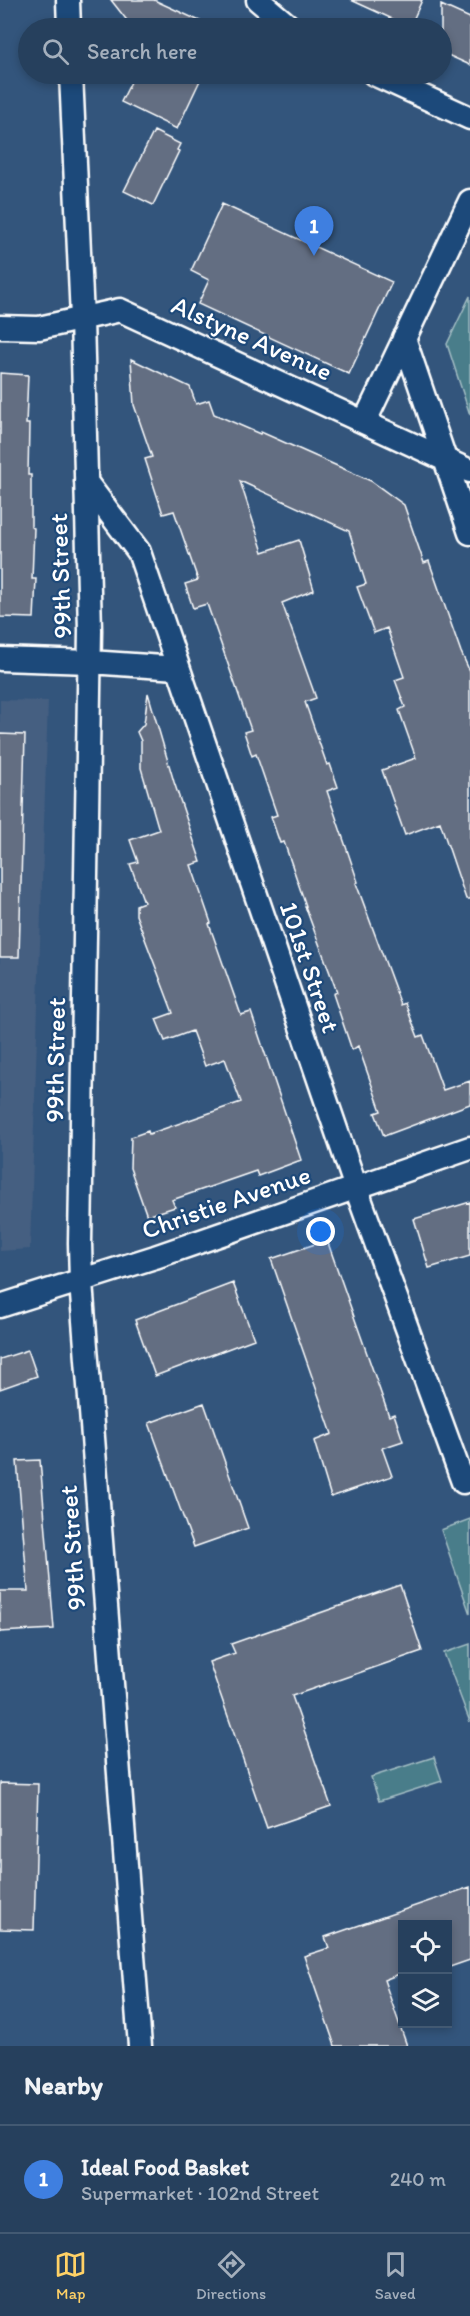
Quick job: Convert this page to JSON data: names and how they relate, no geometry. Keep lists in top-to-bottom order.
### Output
{
  "streets": {
    "street": [
      "Alstyne Avenue",
      "99th Street",
      "101st Street",
      "Christie Avenue"
    ]
  },
  "crossings": [
    ["Alstyne Avenue", "99th Street"],
    ["99th Street", "101st Street"],
    ["99th Street", "Christie Avenue"],
    ["101st Street", "Christie Avenue"]
  ],
  "page": {
    "search": "Search here",
    "pins": "1",
    "heading": "Nearby",
    "list": [
      {
        "mark": "1",
        "name": "Ideal Food Basket",
        "note": "Supermarket · 102nd Street",
        "value": "240 m"
      }
    ],
    "nav": ["Map", "Directions", "Saved"]
  }
}
